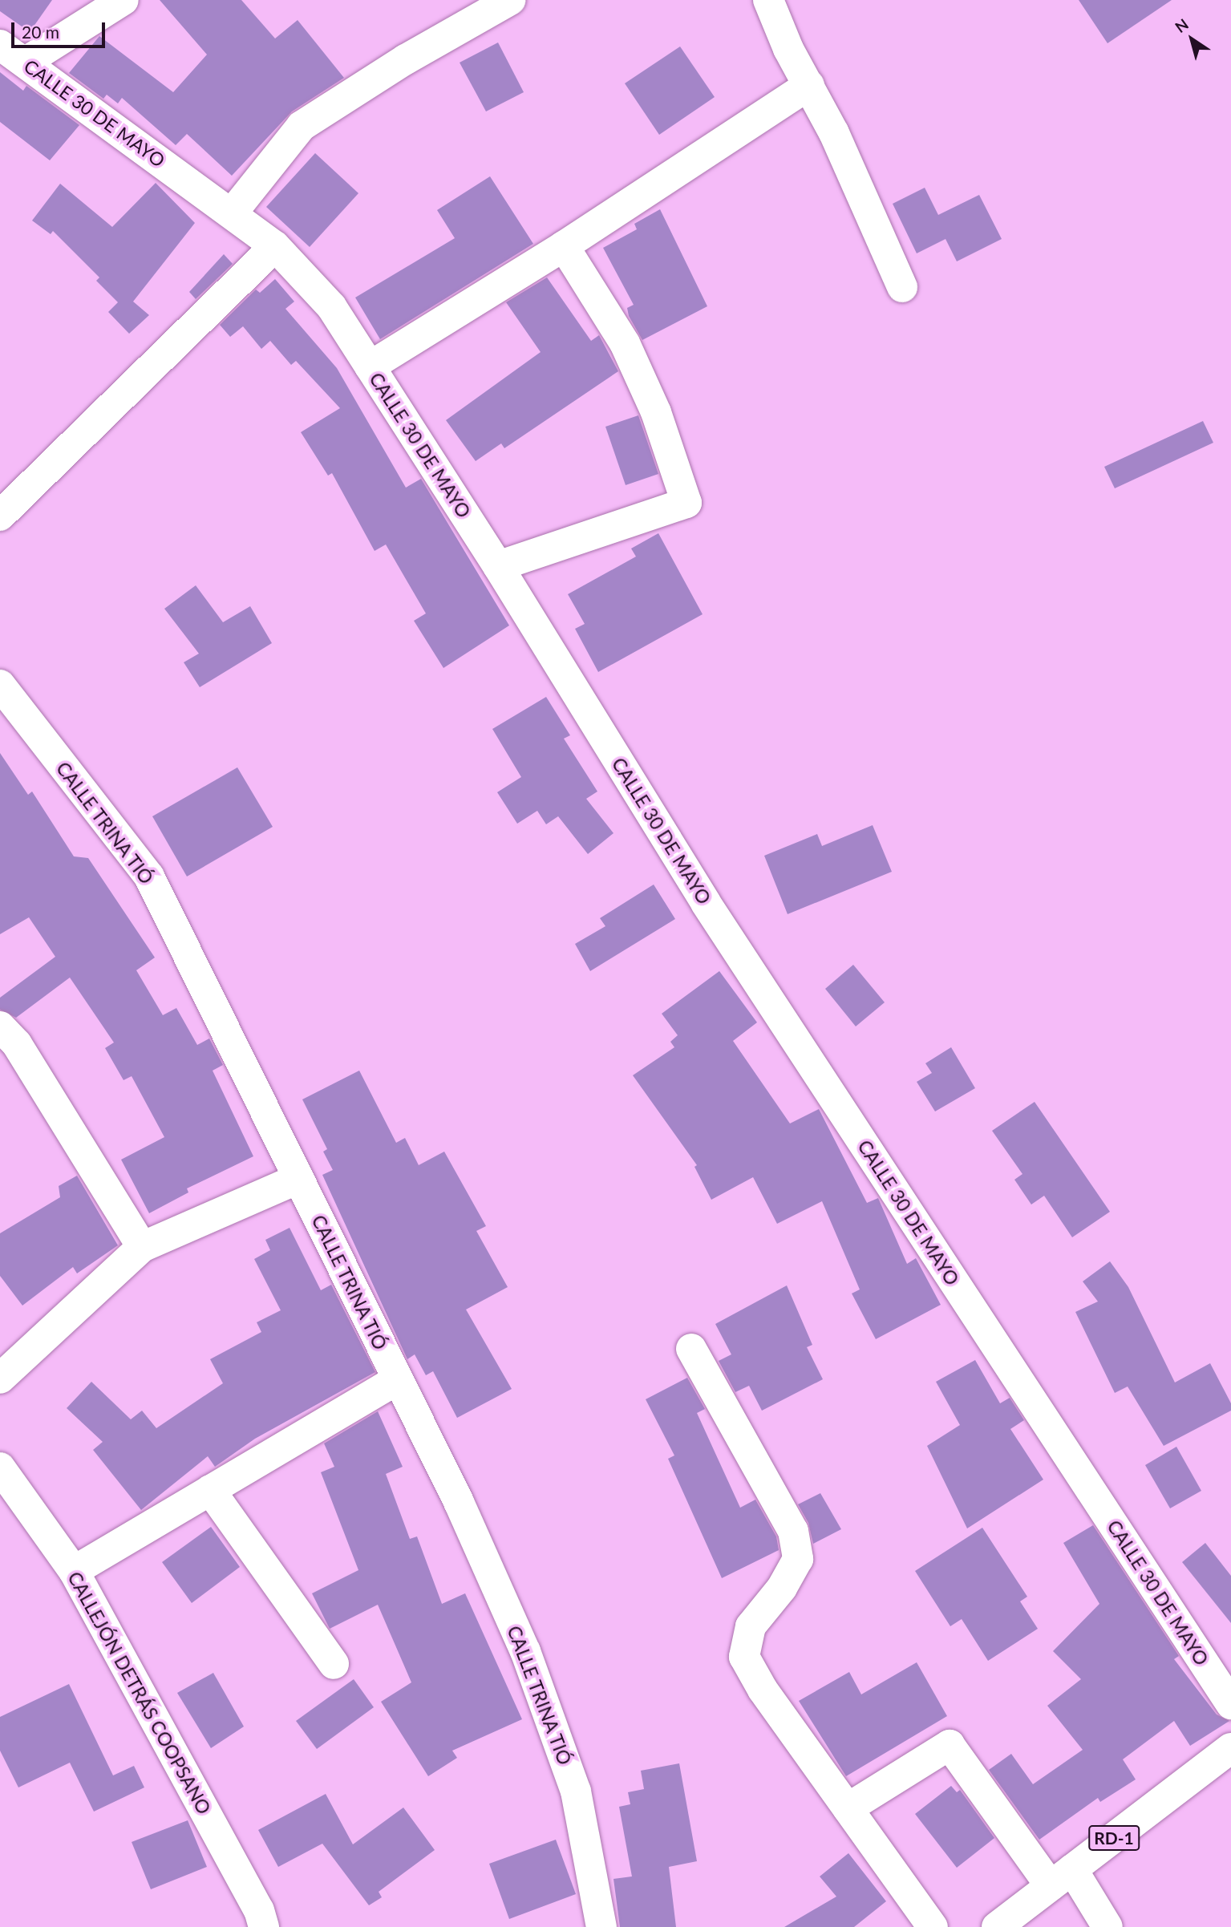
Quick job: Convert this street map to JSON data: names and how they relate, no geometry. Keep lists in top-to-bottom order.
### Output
{
  "streets": {
    "street": [
      "CALLE 30 DE MAYO",
      "CALLE TRINA TIÓ",
      "CALLEJÓN DETRÁS COOPSANO",
      "RD-1"
    ]
  },
  "scale_bar": "20 m",
  "north": "top left"
}
